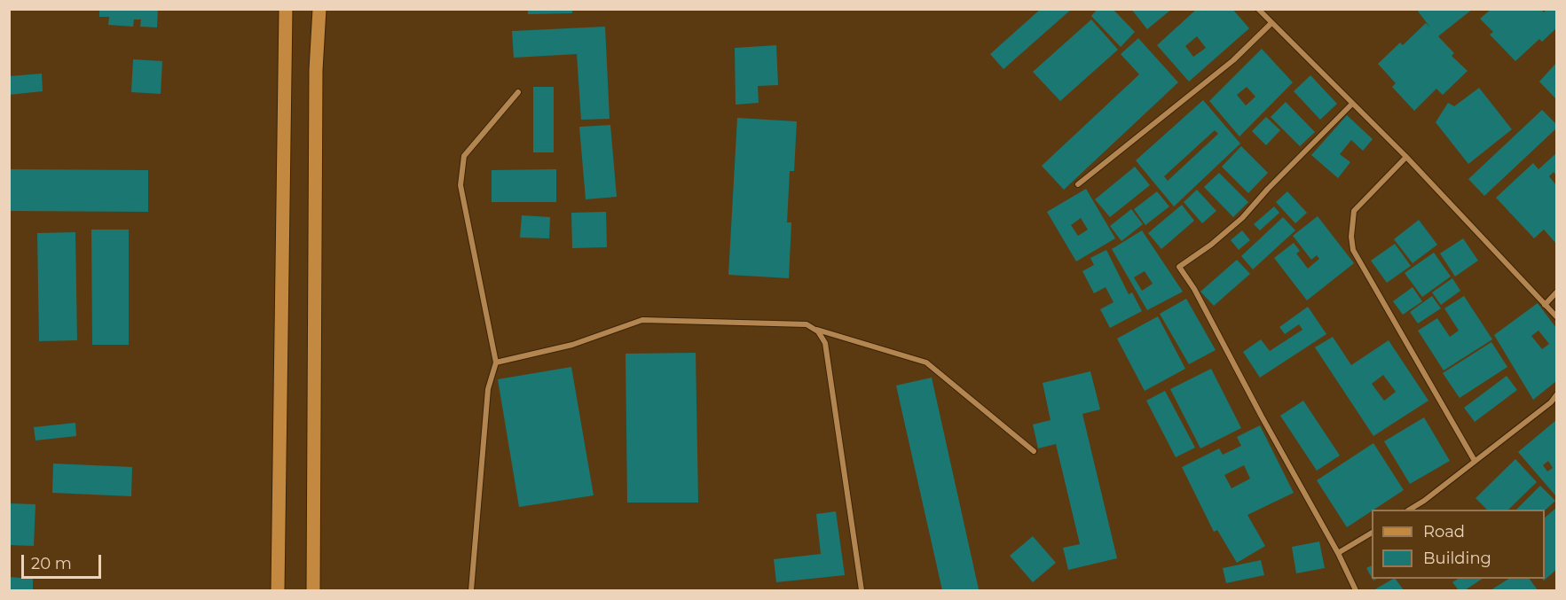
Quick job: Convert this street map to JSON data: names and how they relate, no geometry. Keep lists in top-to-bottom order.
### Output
{
  "legend": ["Road", "Building"],
  "scale_bar": "20 m"
}
